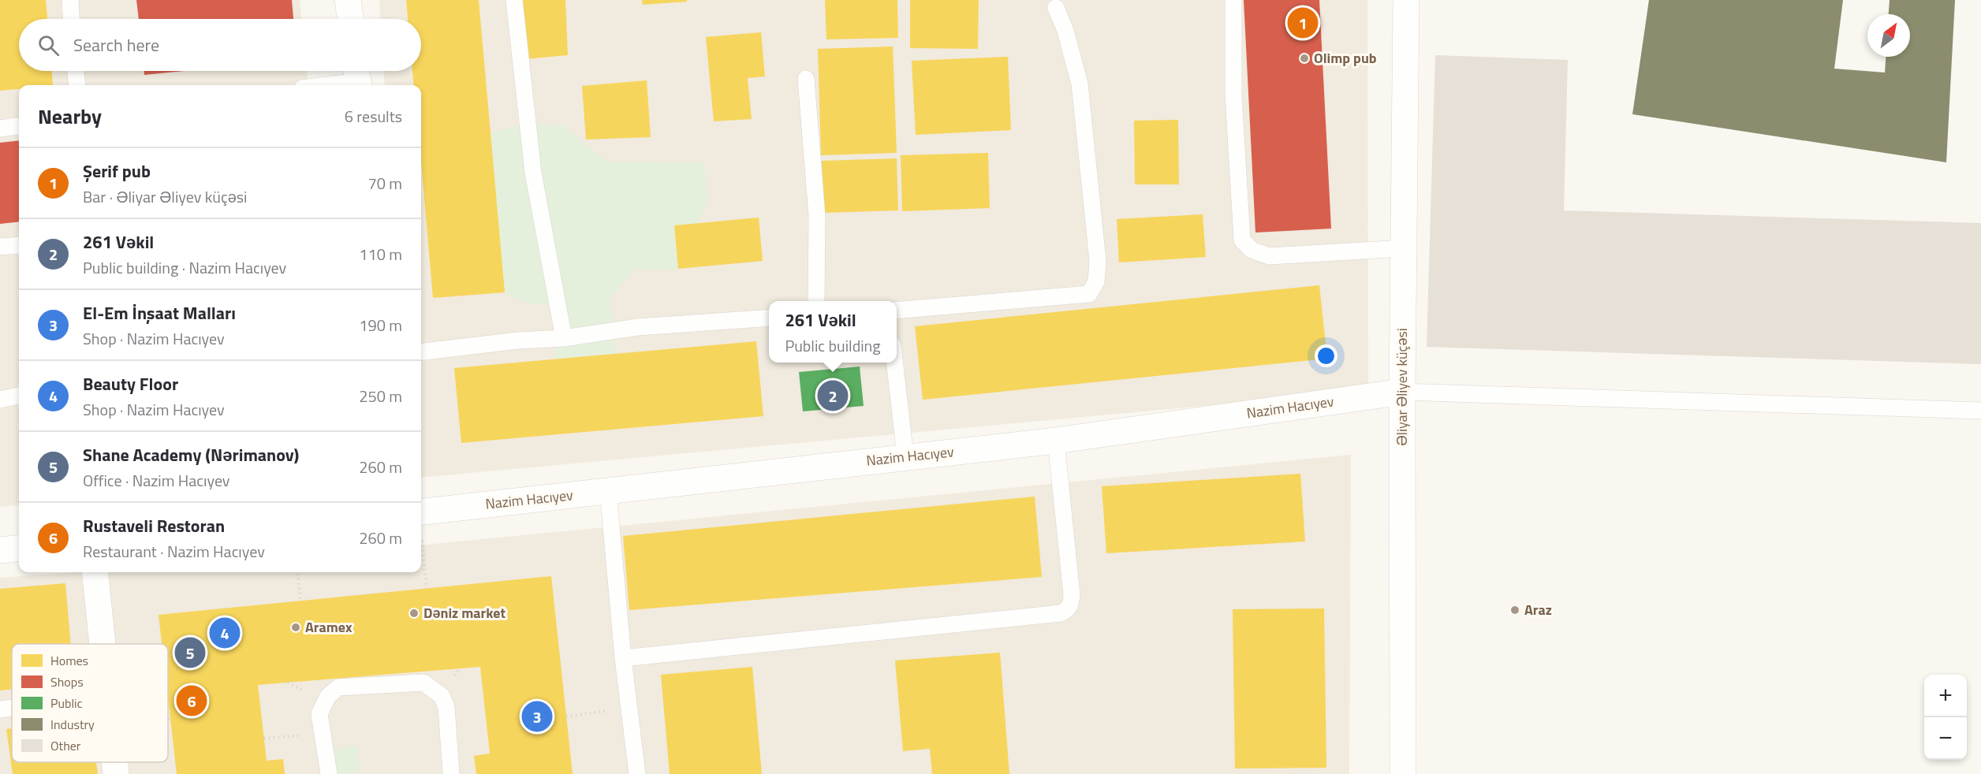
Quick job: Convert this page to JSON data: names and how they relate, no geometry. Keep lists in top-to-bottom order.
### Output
{
  "streets": {
    "street": ["Əliyar Əliyev küçəsi", "Nazim Hacıyev"]
  },
  "crossings": [
    ["Əliyar Əliyev küçəsi", "Nazim Hacıyev"]
  ],
  "places": [
    "Olimp pub",
    "Araz",
    "Dəniz market",
    "Aramex"
  ],
  "legend": [
    "Homes",
    "Shops",
    "Public",
    "Industry",
    "Other"
  ],
  "north": "top right",
  "page": {
    "pins": [
      "1",
      "2",
      "4",
      "5",
      "6",
      "3"
    ],
    "search": "Search here",
    "heading": ["Nearby", "6 results"],
    "list": [
      {
        "mark": "1",
        "name": "Şerif pub",
        "note": "Bar · Əliyar Əliyev küçəsi",
        "value": "70 m"
      },
      {
        "mark": "2",
        "name": "261 Vəkil",
        "note": "Public building · Nazim Hacıyev",
        "value": "110 m"
      },
      {
        "mark": "3",
        "name": "El-Em İnşaat Malları",
        "note": "Shop · Nazim Hacıyev",
        "value": "190 m"
      },
      {
        "mark": "4",
        "name": "Beauty Floor",
        "note": "Shop · Nazim Hacıyev",
        "value": "250 m"
      },
      {
        "mark": "5",
        "name": "Shane Academy (Nərimanov)",
        "note": "Office · Nazim Hacıyev",
        "value": "260 m"
      },
      {
        "mark": "6",
        "name": "Rustaveli Restoran",
        "note": "Restaurant · Nazim Hacıyev",
        "value": "260 m"
      }
    ],
    "popup": ["261 Vəkil", "Public building"],
    "map_buttons": ["+", "−"]
  }
}
